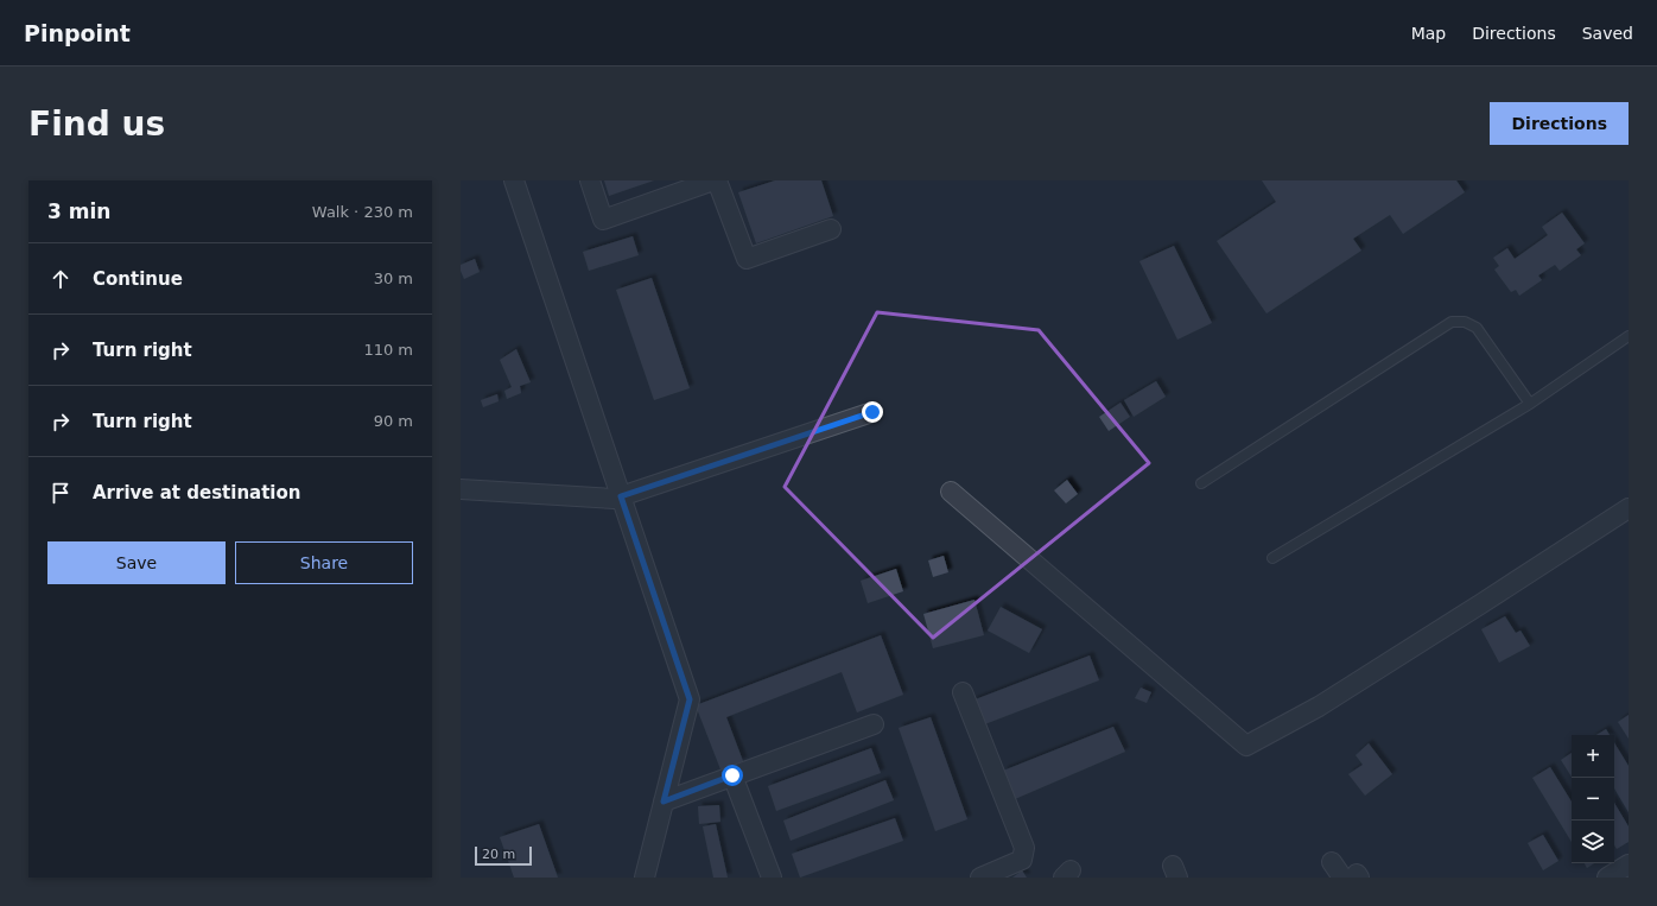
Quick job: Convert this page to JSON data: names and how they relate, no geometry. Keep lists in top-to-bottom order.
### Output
{
  "scale_bar": "20 m",
  "page": {
    "header": "Pinpoint",
    "nav": ["Map", "Directions", "Saved"],
    "buttons": [
      "Directions",
      ["Save", "Share"]
    ],
    "title": "Find us",
    "heading": ["3 min", "Walk · 230 m"],
    "list": [
      ["Continue", "30 m"],
      ["Turn right", "110 m"],
      ["Turn right", "90 m"],
      "Arrive at destination"
    ],
    "map_buttons": ["+", "−"],
    "scale": "20 m"
  }
}
